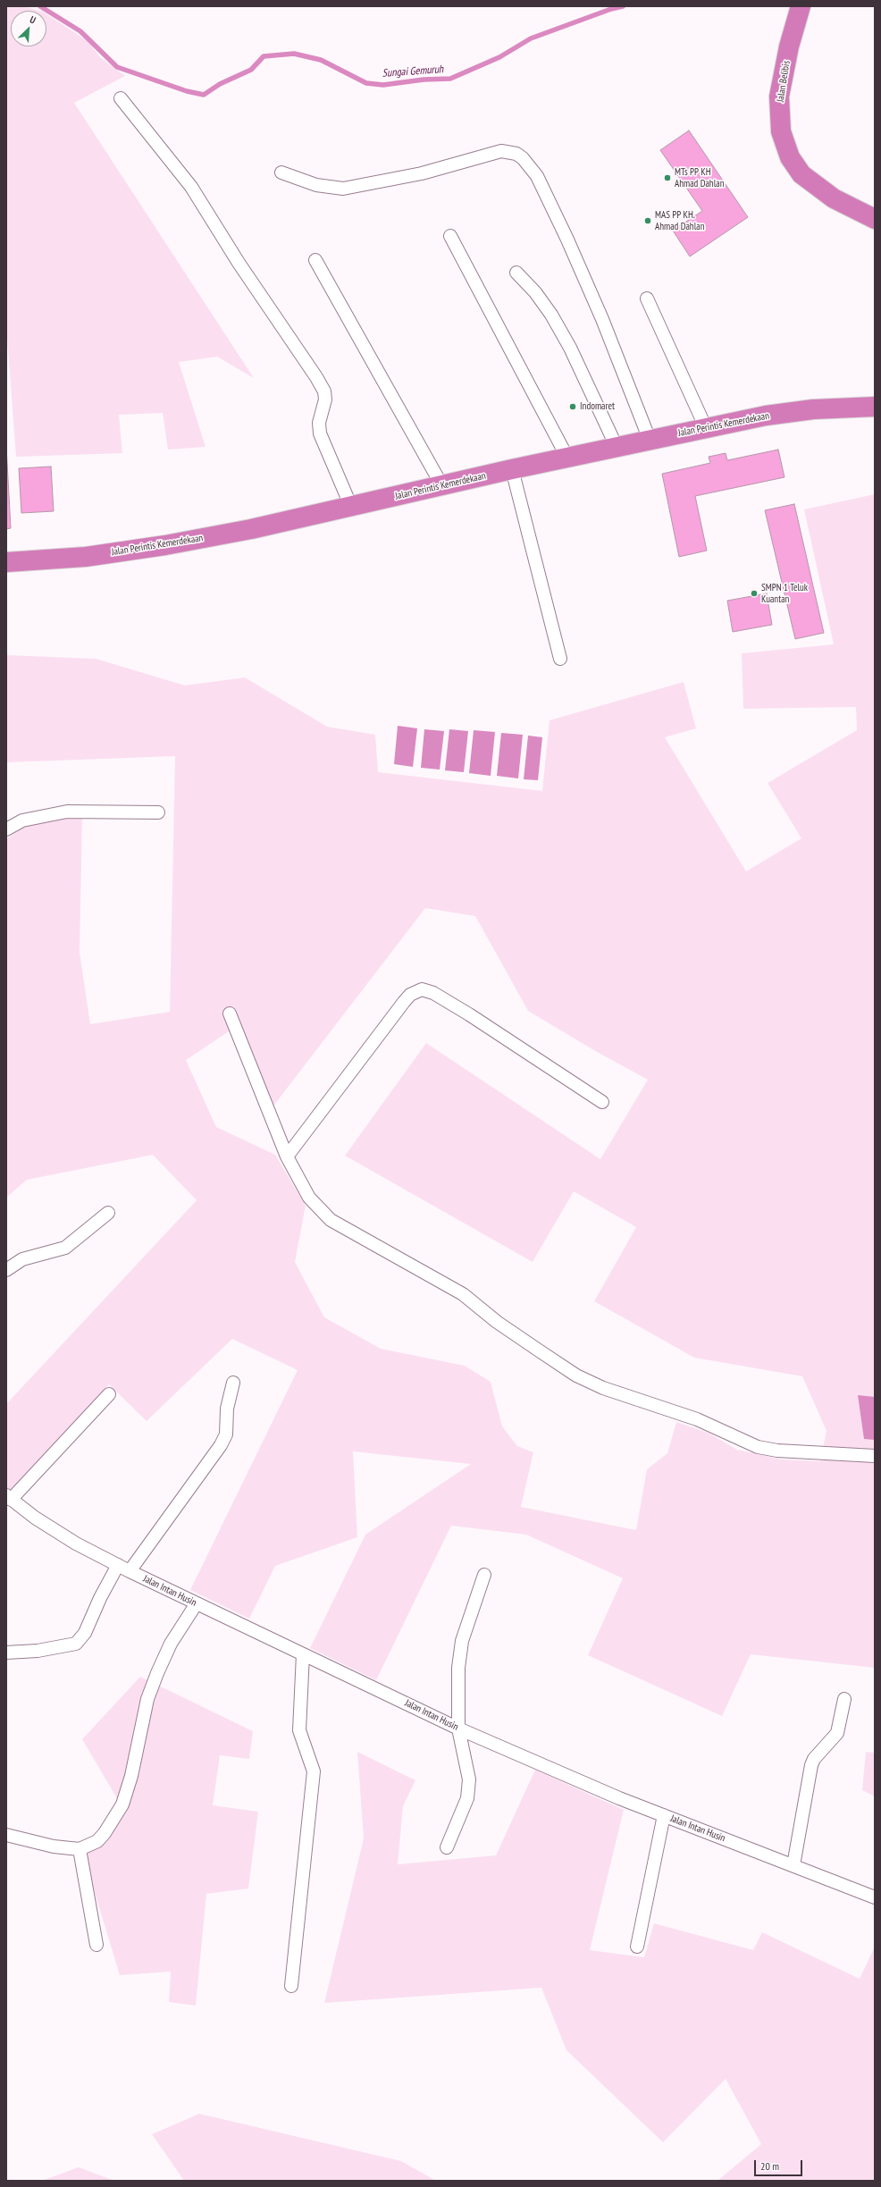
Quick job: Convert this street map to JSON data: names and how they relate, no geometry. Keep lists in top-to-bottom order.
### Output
{
  "streets": {
    "highway": ["Jalan Belibis", "Jalan Perintis Kemerdekaan"],
    "street": ["Jalan Intan Husin"]
  },
  "water": ["Sungai Gemuruh"],
  "places": [
    "MTs PP KH Ahmad Dahlan",
    "MAS PP KH. Ahmad Dahlan",
    "Indomaret",
    "SMPN 1 Teluk Kuantan"
  ],
  "scale_bar": "20 m",
  "north": "top right"
}
